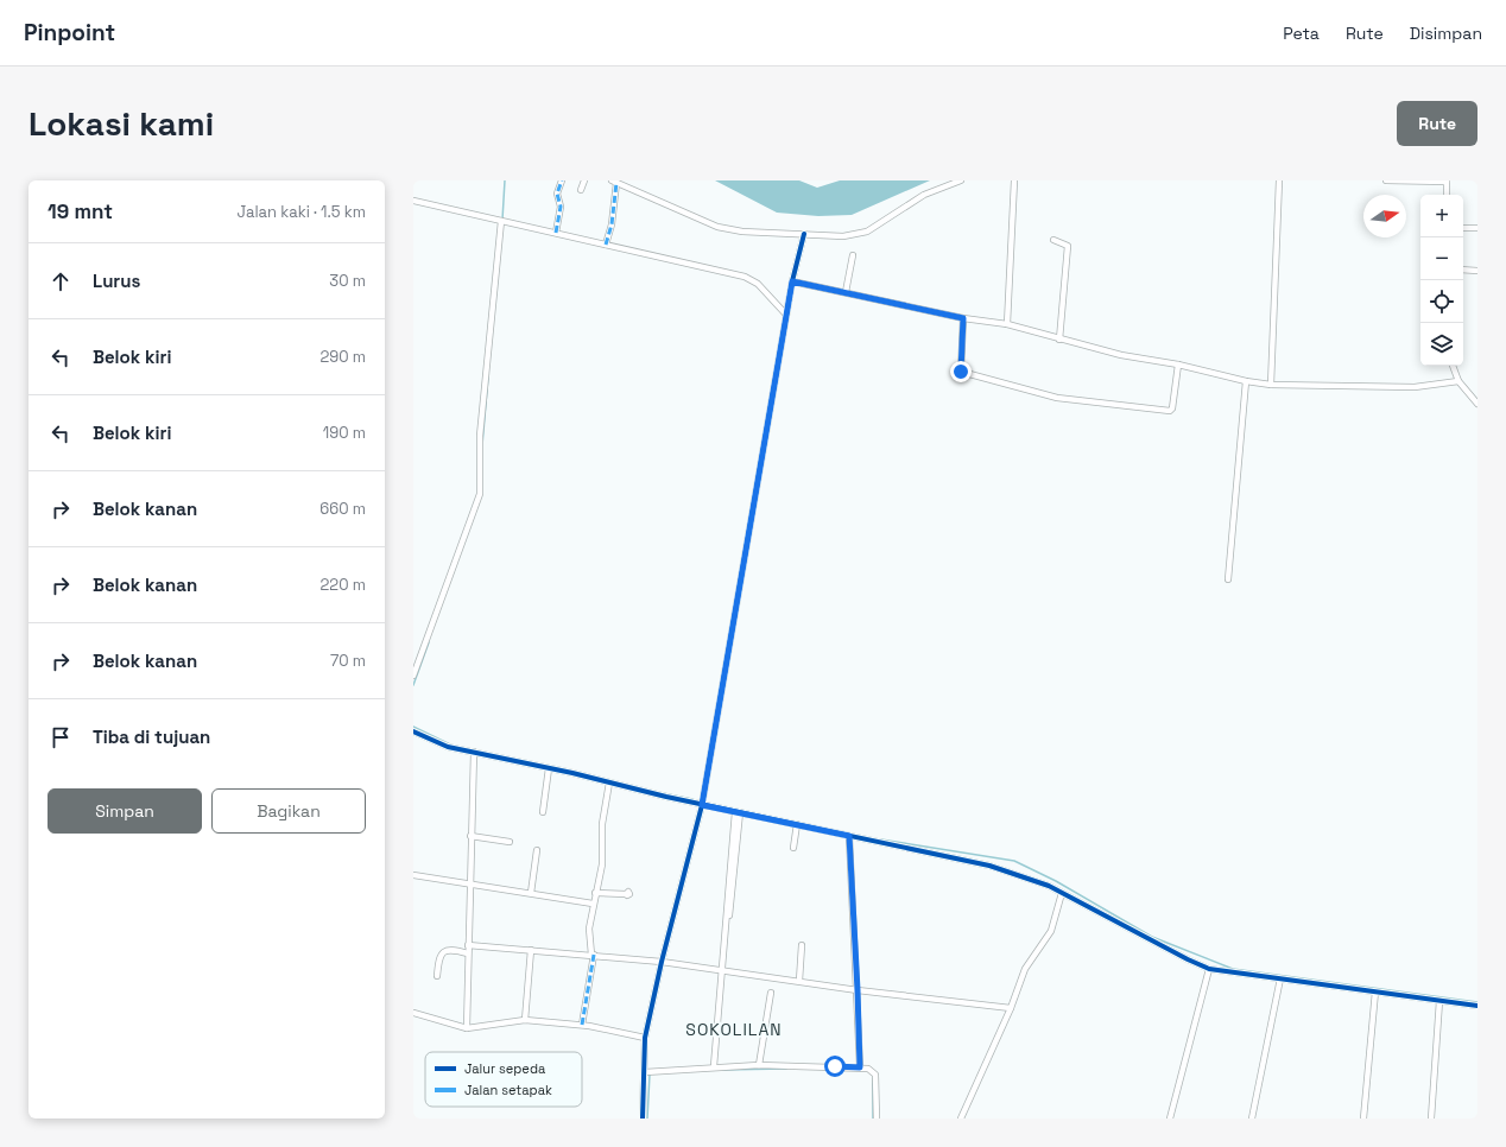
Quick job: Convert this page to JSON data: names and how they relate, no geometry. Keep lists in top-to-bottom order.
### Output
{
  "districts": ["SOKOLILAN"],
  "legend": ["Jalur sepeda", "Jalan setapak"],
  "north": "right",
  "page": {
    "header": "Pinpoint",
    "nav": ["Peta", "Rute", "Disimpan"],
    "buttons": [
      "Rute",
      ["Simpan", "Bagikan"]
    ],
    "title": "Lokasi kami",
    "heading": ["19 mnt", "Jalan kaki · 1.5 km"],
    "map_buttons": ["+", "−"],
    "list": [
      ["Lurus", "30 m"],
      ["Belok kiri", "290 m"],
      ["Belok kiri", "190 m"],
      ["Belok kanan", "660 m"],
      ["Belok kanan", "220 m"],
      ["Belok kanan", "70 m"],
      "Tiba di tujuan"
    ]
  }
}
